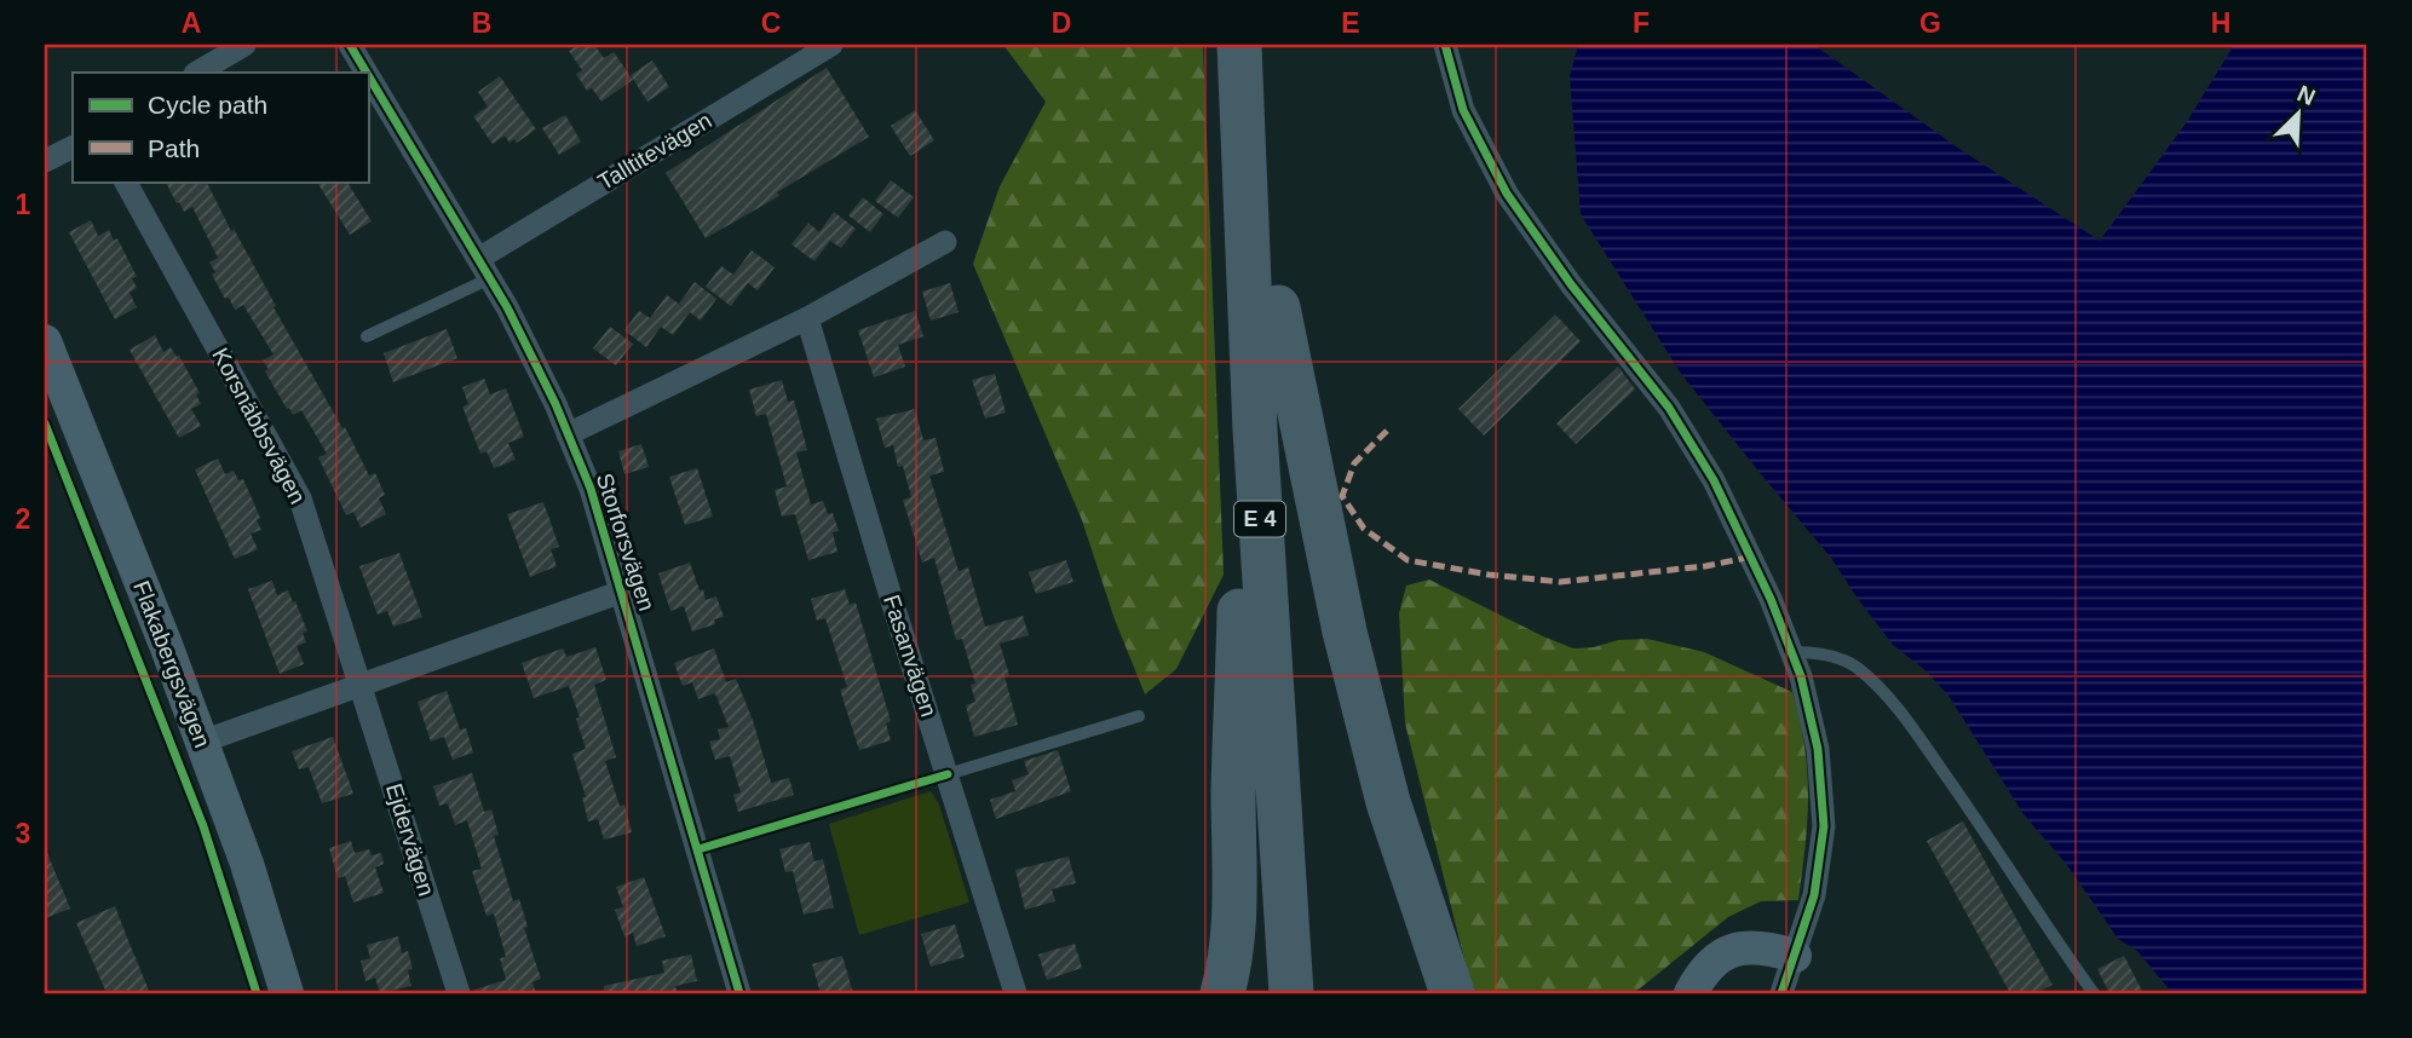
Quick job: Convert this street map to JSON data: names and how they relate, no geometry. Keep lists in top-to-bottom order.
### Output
{
  "streets": {
    "highway": ["E 4"],
    "street": [
      "Talltitevägen",
      "Korsnäbbsvägen",
      "Storforsvägen",
      "Fasanvägen",
      "Flakabergsvägen",
      "Ejdervägen"
    ]
  },
  "crossings": [
    ["Talltitevägen", "Storforsvägen"],
    ["Korsnäbbsvägen", "Ejdervägen"]
  ],
  "legend": ["Cycle path", "Path"],
  "north": "top right",
  "grid": {
    "columns": [
      "A",
      "B",
      "C",
      "D",
      "E",
      "F",
      "G",
      "H"
    ],
    "rows": ["1", "2", "3"]
  }
}
